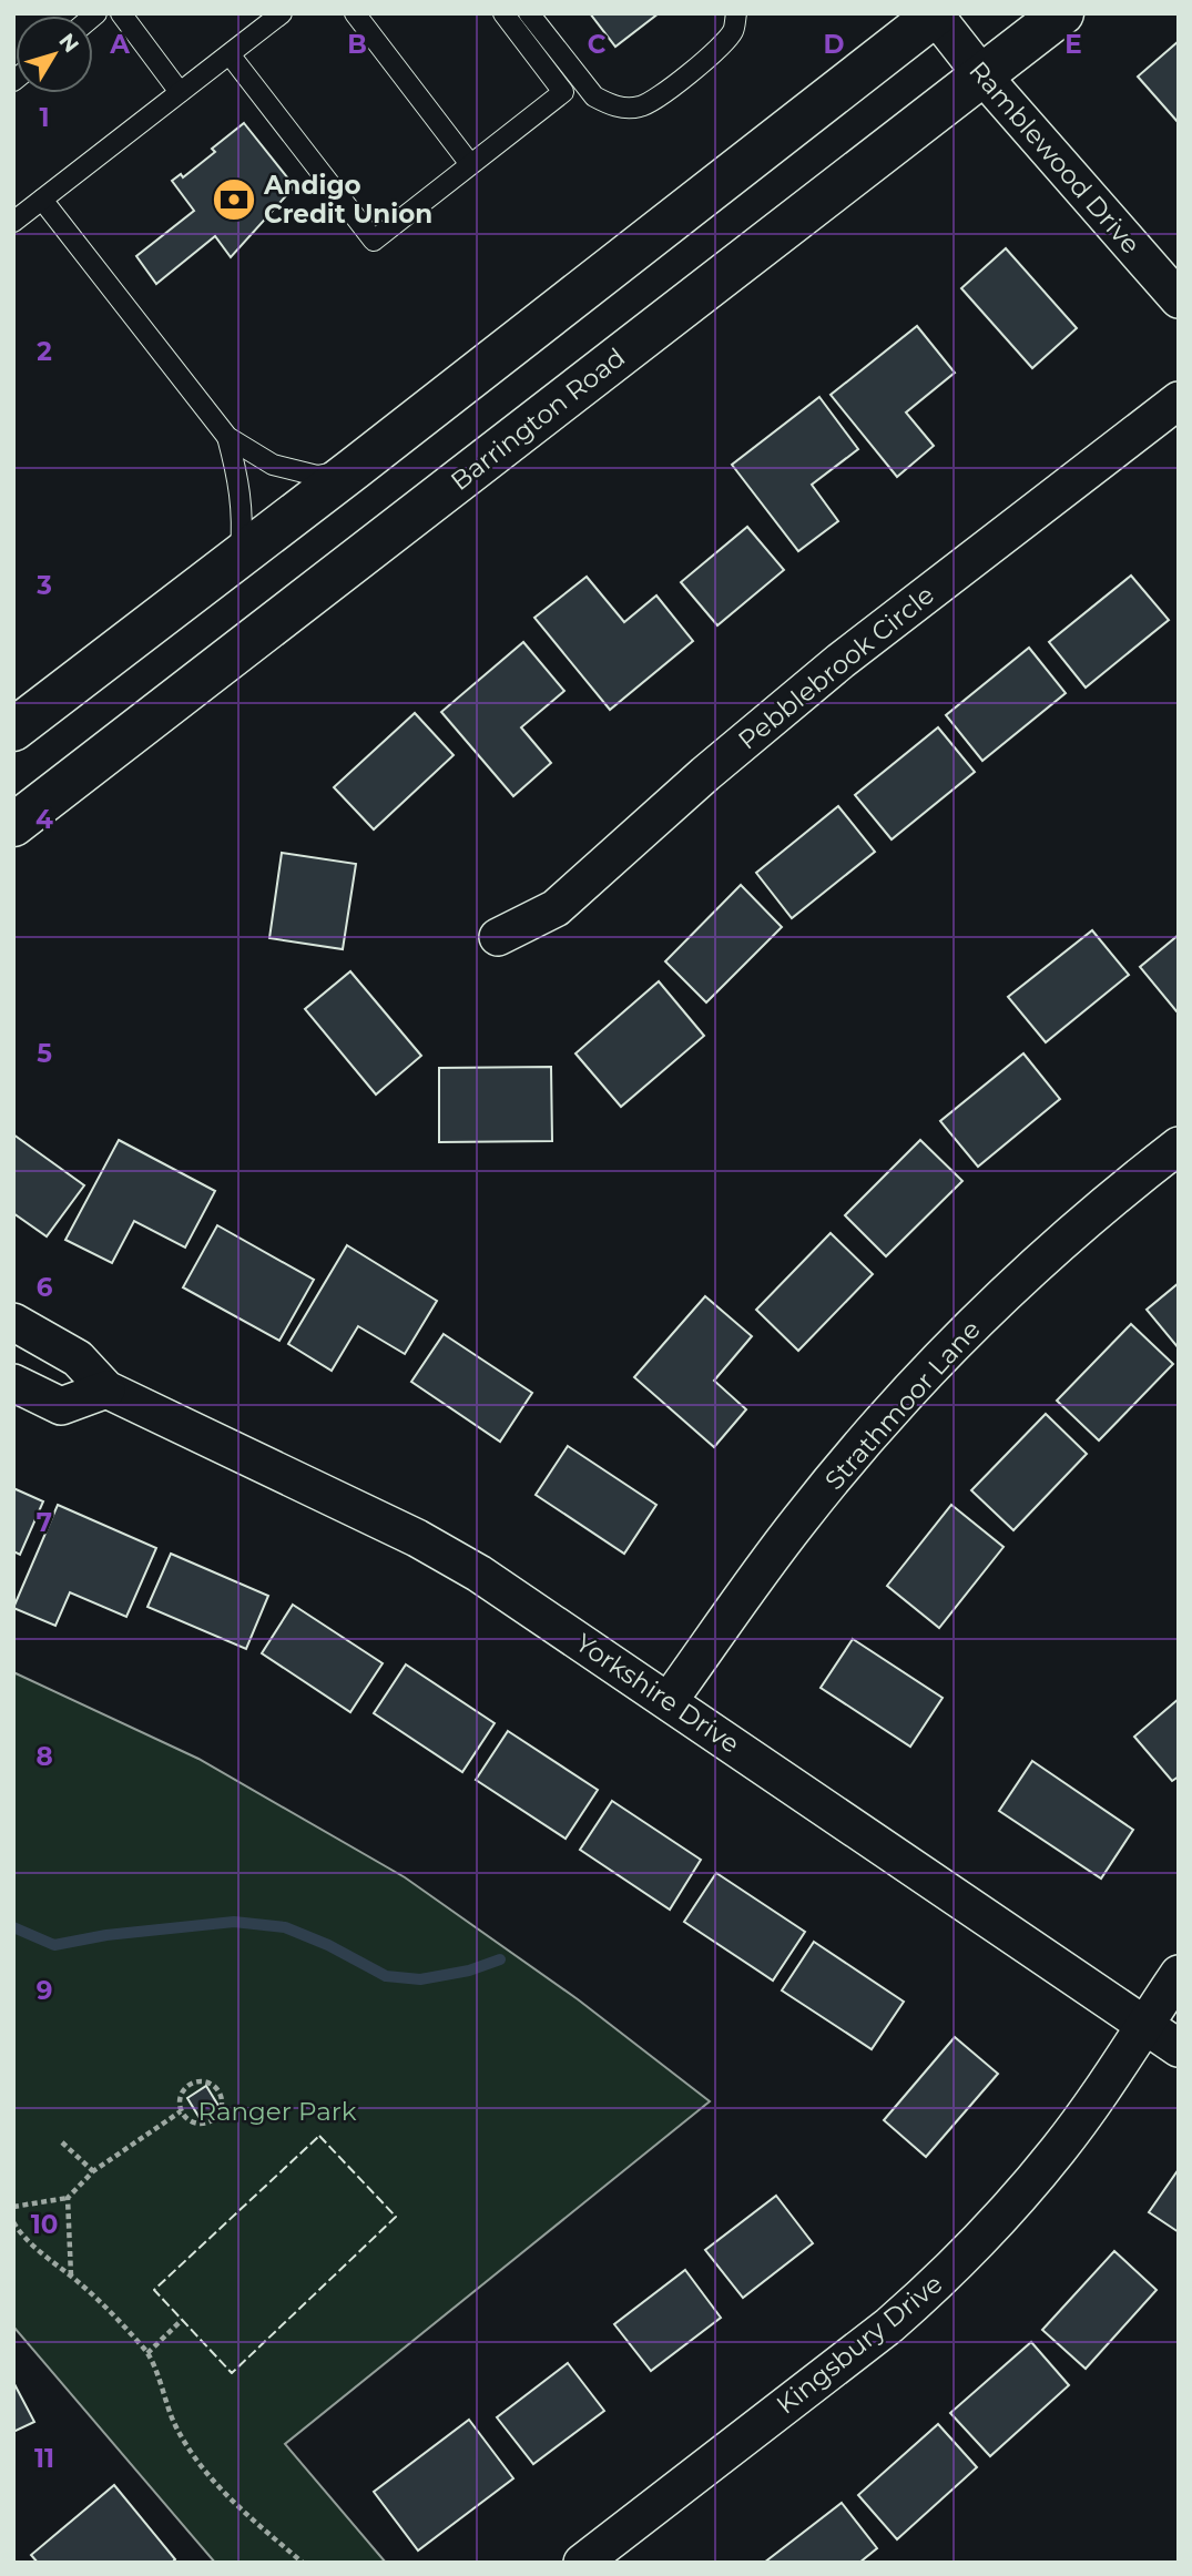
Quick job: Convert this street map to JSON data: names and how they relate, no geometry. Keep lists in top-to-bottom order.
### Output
{
  "streets": {
    "main road": ["Barrington Road"],
    "street": [
      "Ramblewood Drive",
      "Pebblebrook Circle",
      "Strathmoor Lane",
      "Yorkshire Drive",
      "Kingsbury Drive"
    ]
  },
  "crossings": [
    ["Ramblewood Drive", "Barrington Road"],
    ["Strathmoor Lane", "Yorkshire Drive"],
    ["Yorkshire Drive", "Kingsbury Drive"]
  ],
  "parks": ["Ranger Park"],
  "places": {
    "bank": ["Andigo Credit Union"]
  },
  "north": "top right",
  "grid": {
    "columns": [
      "A",
      "B",
      "C",
      "D",
      "E"
    ],
    "rows": [
      "1",
      "2",
      "3",
      "4",
      "5",
      "6",
      "7",
      "8",
      "9",
      "10",
      "11"
    ]
  }
}
